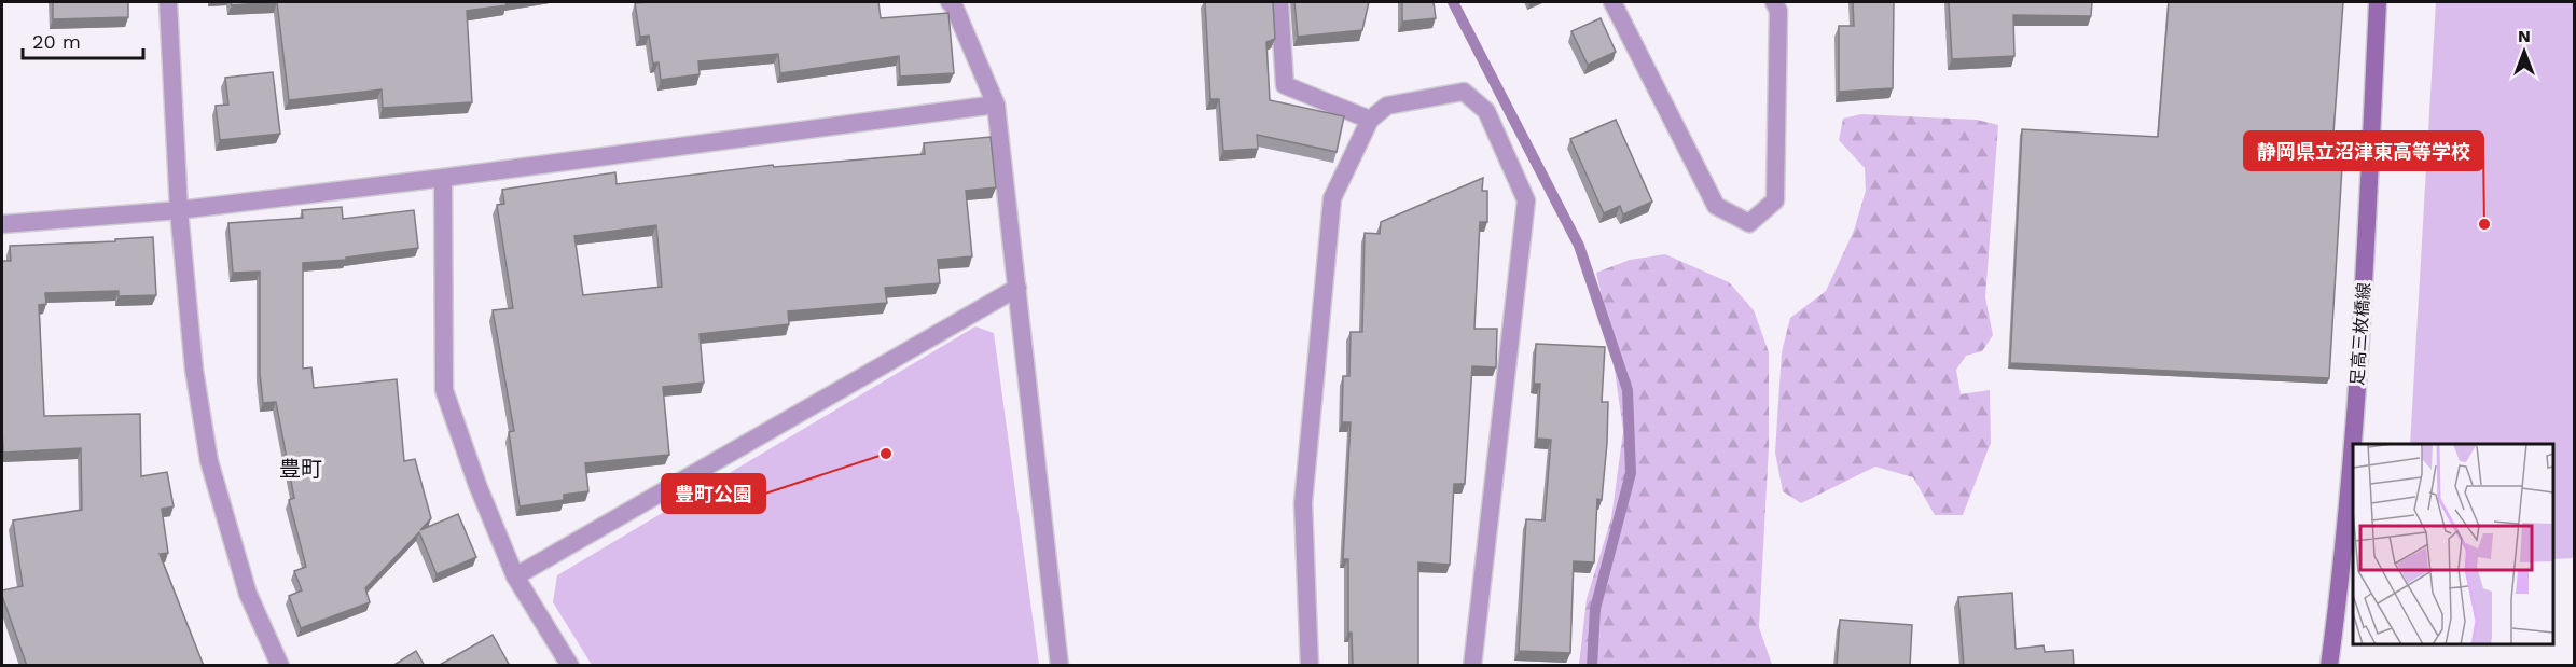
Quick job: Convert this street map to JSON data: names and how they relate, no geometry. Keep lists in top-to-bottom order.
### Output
{
  "streets": {
    "main road": ["足高三枚橋線"]
  },
  "districts": ["豊町"],
  "places": ["静岡県立沼津東高等学校", "豊町公園"],
  "scale_bar": "20 m",
  "north": "top"
}
